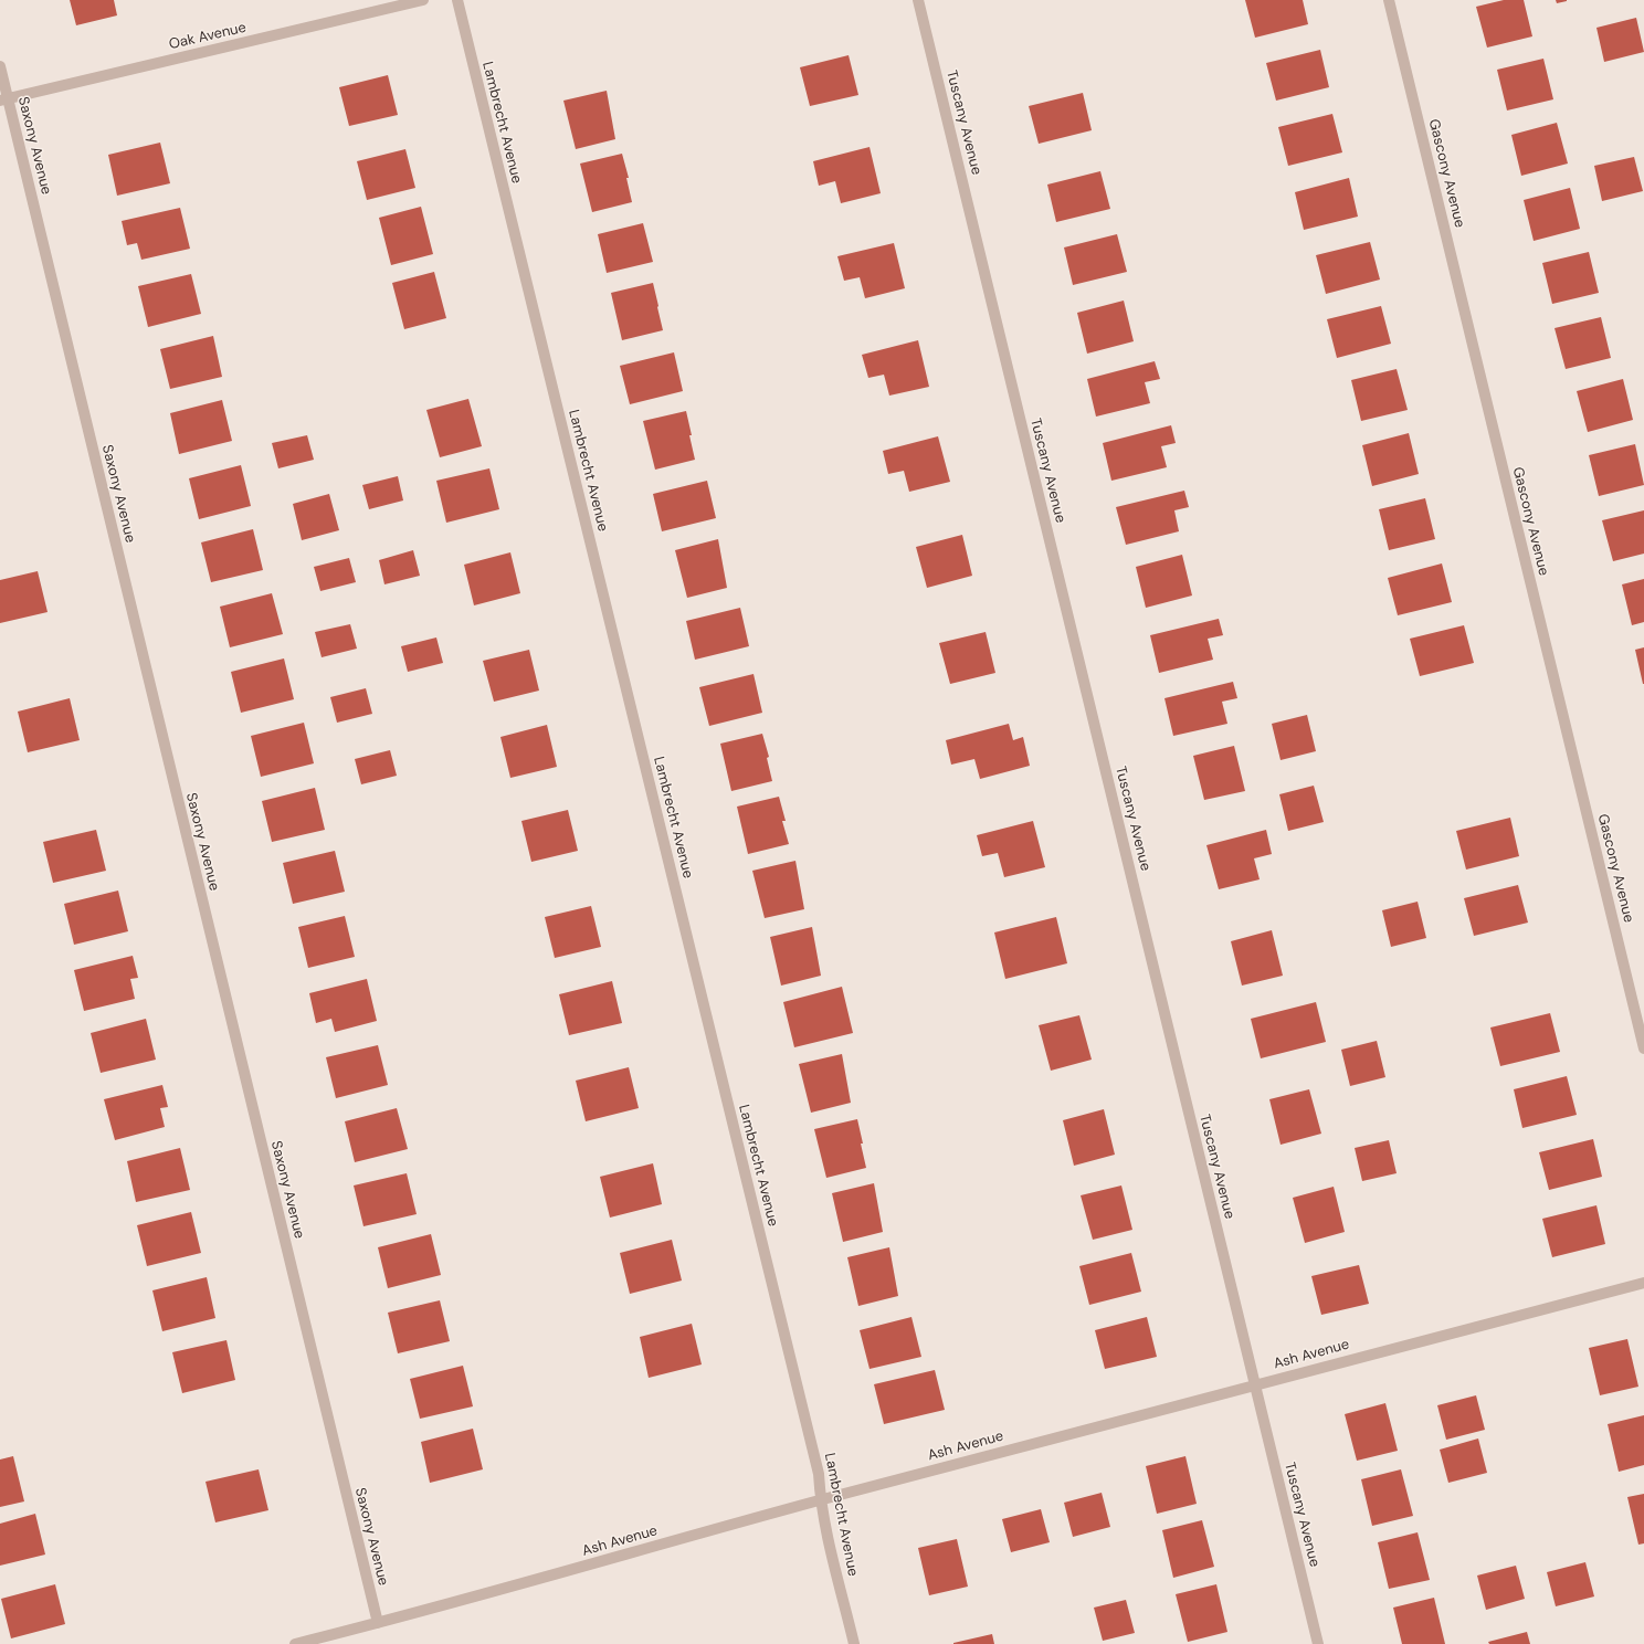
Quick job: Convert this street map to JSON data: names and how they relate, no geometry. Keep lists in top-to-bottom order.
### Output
{
  "streets": {
    "street": [
      "Oak Avenue",
      "Lambrecht Avenue",
      "Tuscany Avenue",
      "Saxony Avenue",
      "Gascony Avenue",
      "Ash Avenue"
    ]
  },
  "crossings": [
    ["Oak Avenue", "Saxony Avenue"],
    ["Lambrecht Avenue", "Ash Avenue"],
    ["Tuscany Avenue", "Ash Avenue"],
    ["Saxony Avenue", "Ash Avenue"]
  ]
}
